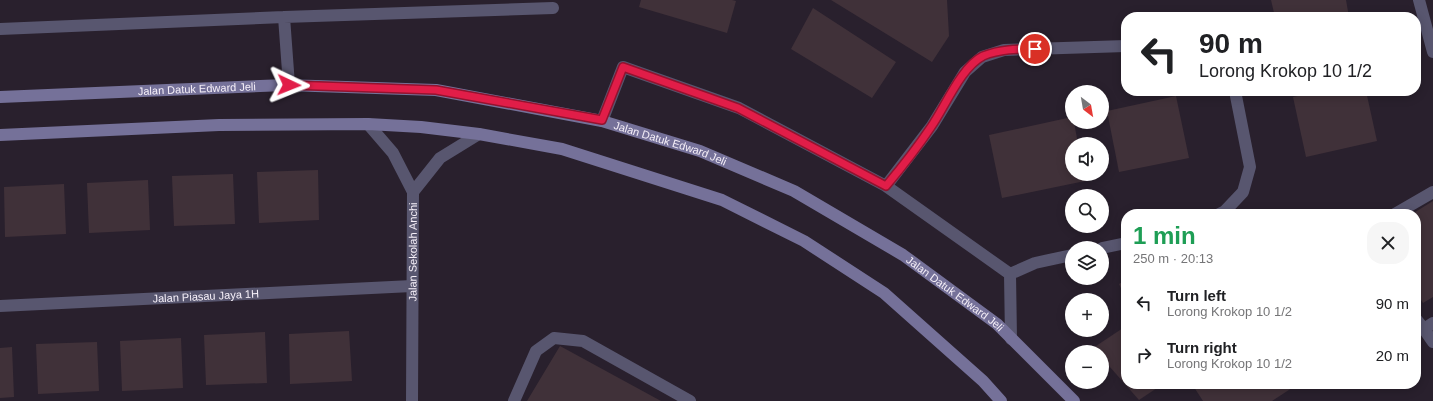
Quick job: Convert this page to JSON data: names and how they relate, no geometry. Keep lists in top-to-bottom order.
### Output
{
  "streets": {
    "street": ["Jalan Datuk Edward Jeli", "Jalan Sekolah Anchi", "Jalan Piasau Jaya 1H"]
  },
  "crossings": [
    ["Jalan Sekolah Anchi", "Jalan Piasau Jaya 1H"]
  ],
  "north": "bottom right",
  "page": {
    "turn": ["90 m", "Lorong Krokop 10 1/2"],
    "map_buttons": ["+", "−"],
    "heading": ["1 min", "250 m · 20:13"],
    "list": [
      {
        "name": "Turn left",
        "note": "Lorong Krokop 10 1/2",
        "value": "90 m"
      },
      {
        "name": "Turn right",
        "note": "Lorong Krokop 10 1/2",
        "value": "20 m"
      }
    ]
  }
}
